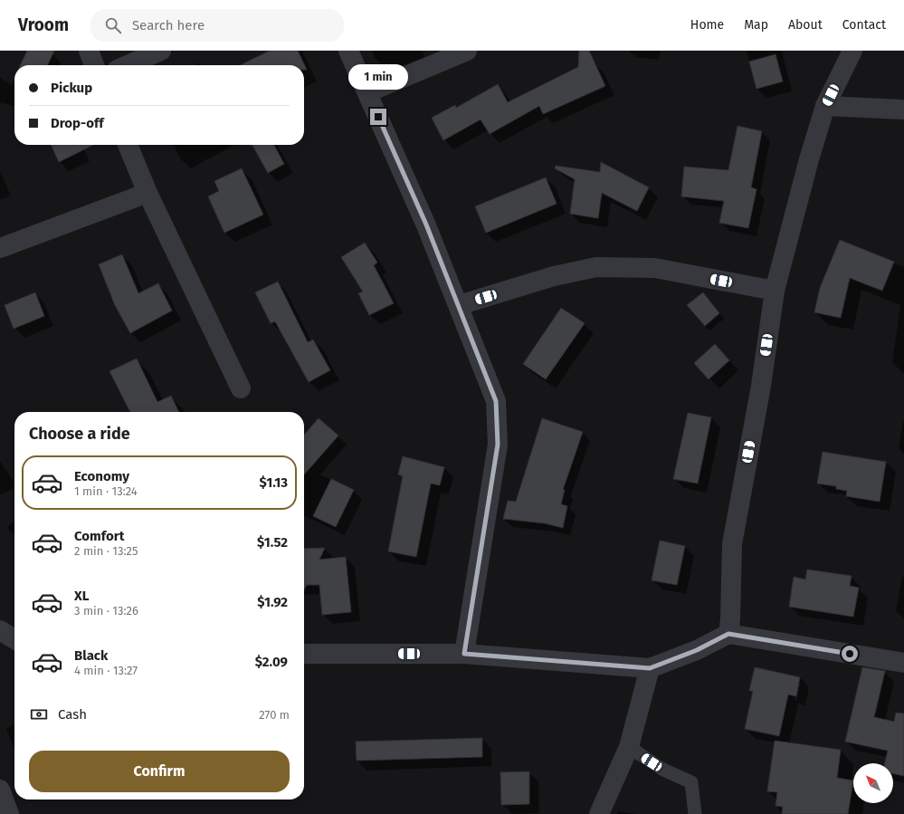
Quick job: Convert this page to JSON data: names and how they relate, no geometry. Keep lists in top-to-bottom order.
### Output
{
  "north": "top left",
  "page": {
    "header": "Vroom",
    "search": "Search here",
    "nav": [
      "Home",
      "Map",
      "About",
      "Contact"
    ],
    "bubble": "1 min",
    "banner": ["Pickup", "Drop-off"],
    "heading": "Choose a ride",
    "list": [
      {
        "name": "Economy",
        "note": "1 min · 13:24",
        "value": "$1.13"
      },
      {
        "name": "Comfort",
        "note": "2 min · 13:25",
        "value": "$1.52"
      },
      {
        "name": "XL",
        "note": "3 min · 13:26",
        "value": "$1.92"
      },
      {
        "name": "Black",
        "note": "4 min · 13:27",
        "value": "$2.09"
      }
    ],
    "pay": ["Cash", "270 m"],
    "buttons": "Confirm"
  }
}
